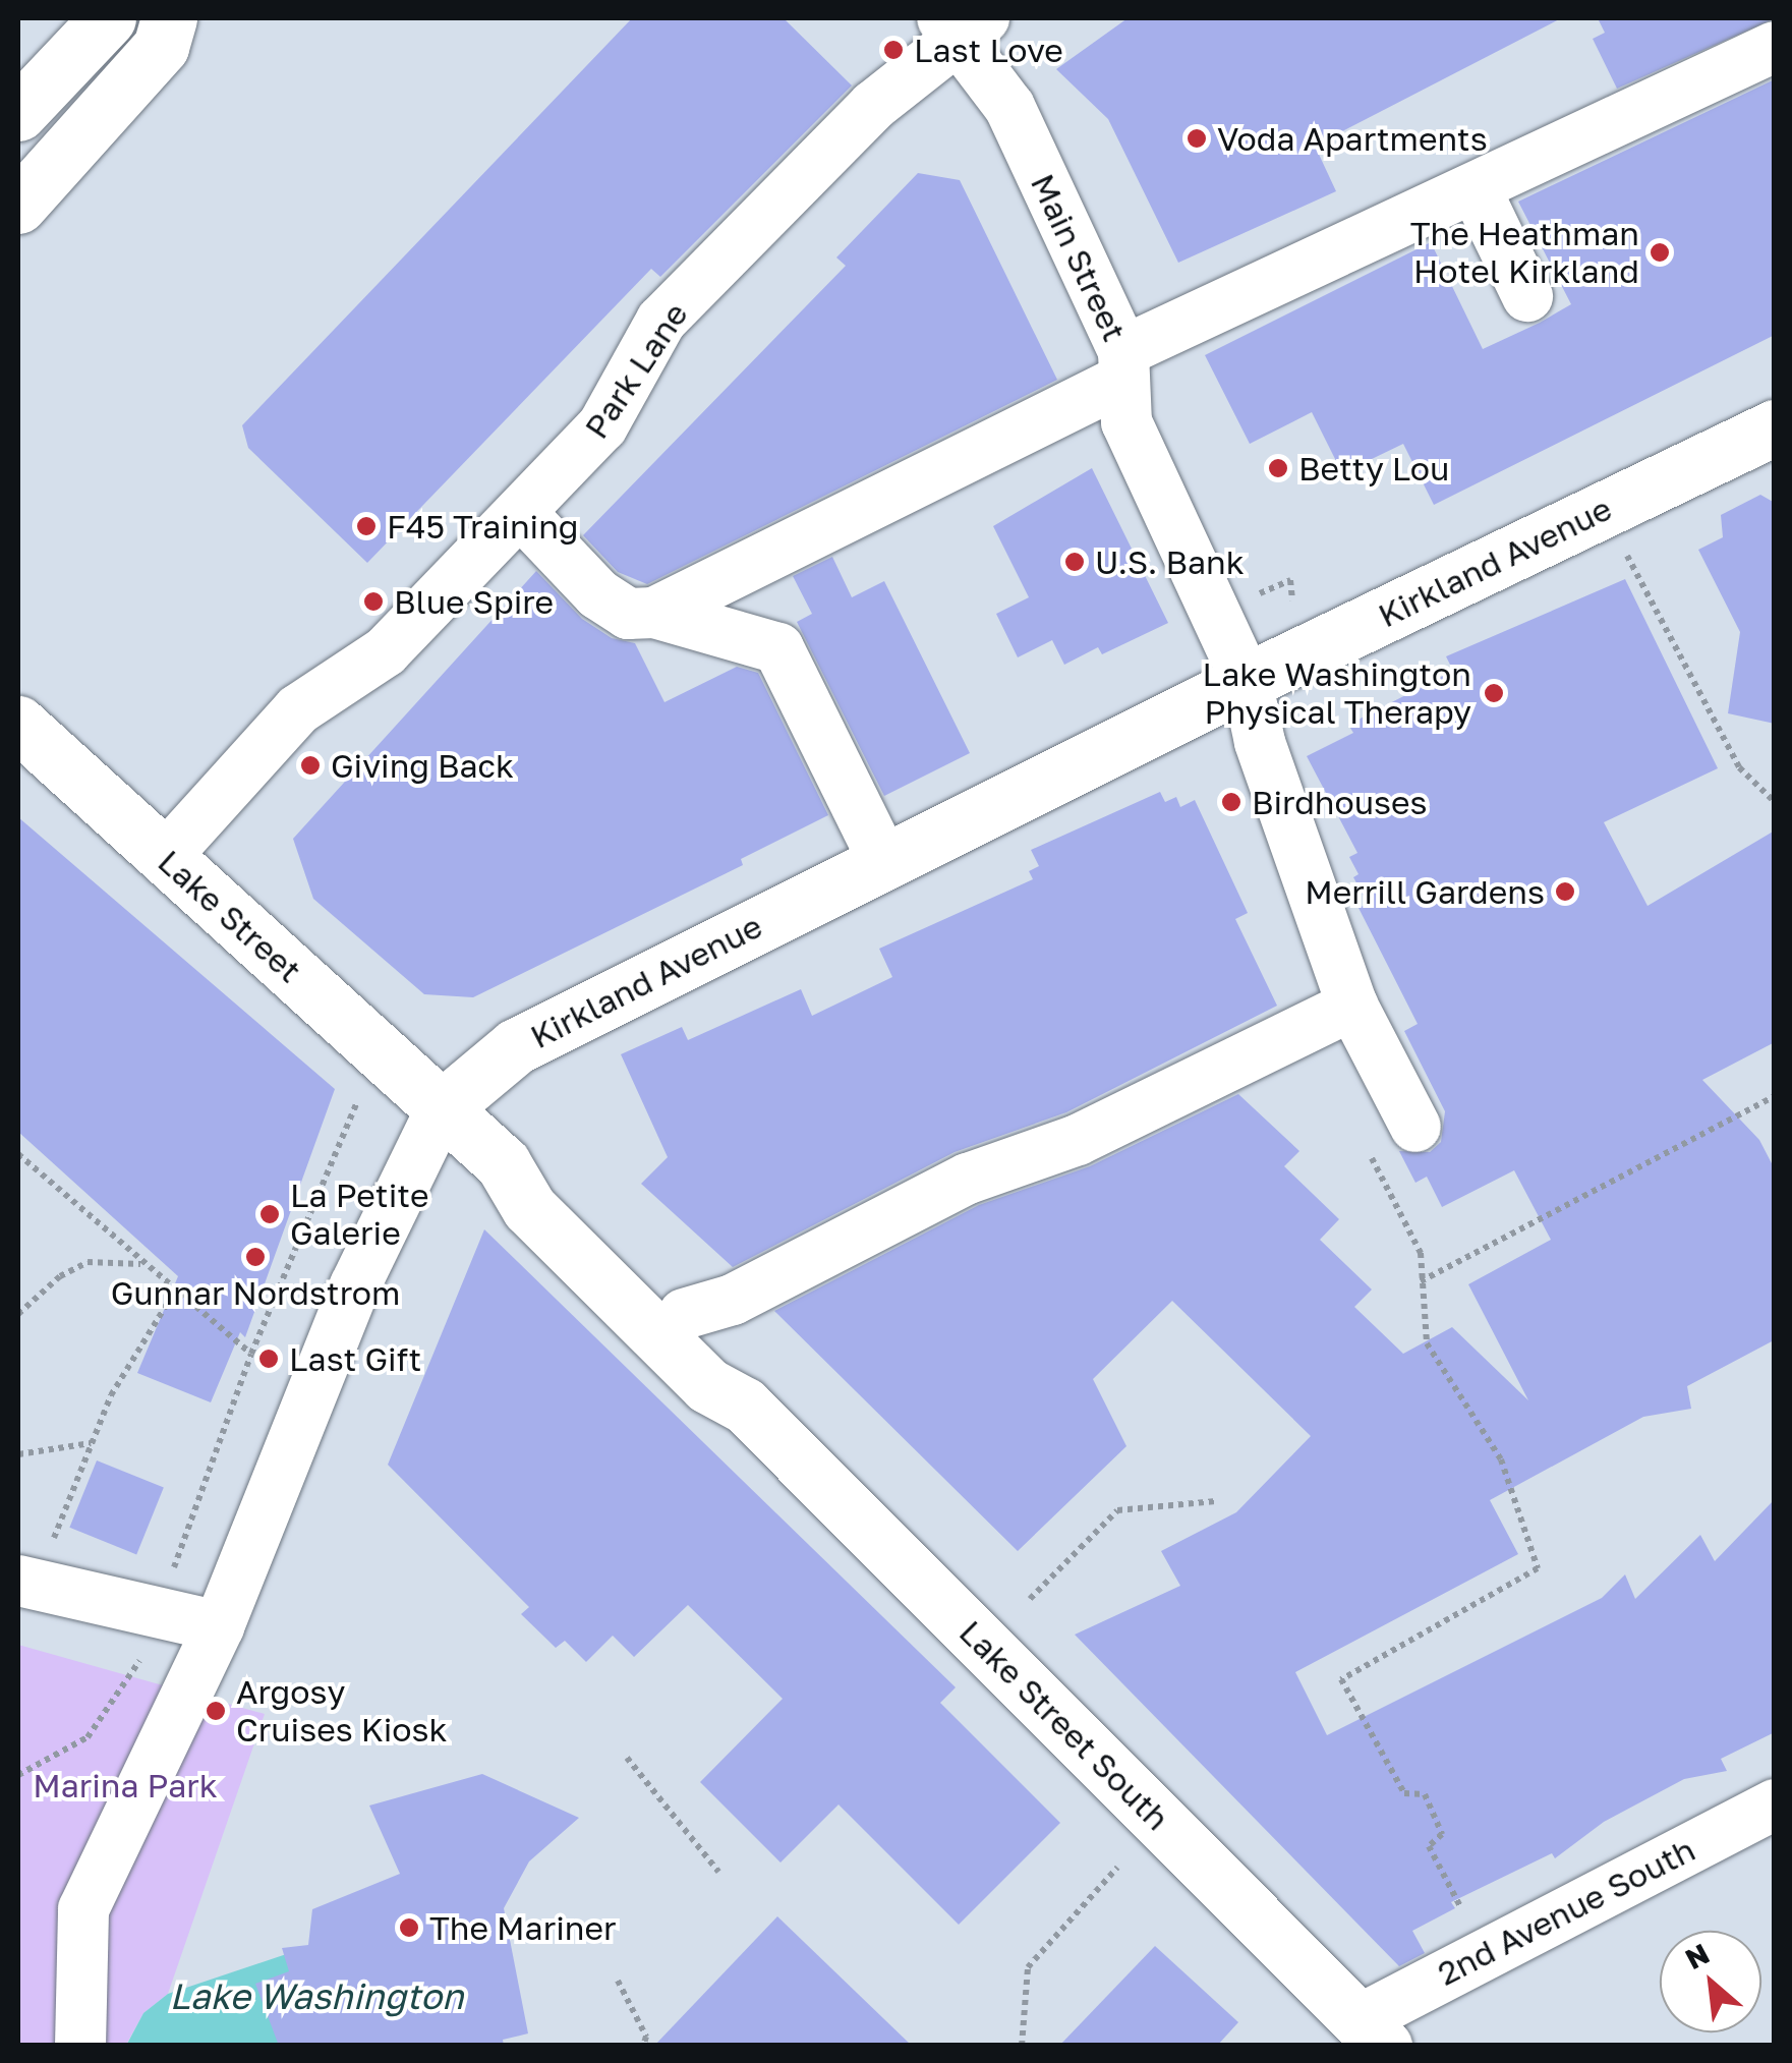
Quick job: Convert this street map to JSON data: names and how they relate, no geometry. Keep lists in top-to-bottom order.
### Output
{
  "streets": {
    "main road": ["Kirkland Avenue", "Lake Street", "Lake Street South"],
    "street": ["Main Street", "Park Lane", "2nd Avenue South"]
  },
  "crossings": [
    ["Main Street", "Park Lane"],
    ["Main Street", "Kirkland Avenue"],
    ["Park Lane", "Lake Street"],
    ["Kirkland Avenue", "Lake Street"],
    ["Kirkland Avenue", "Lake Street South"],
    ["Lake Street", "Lake Street South"],
    ["Lake Street South", "2nd Avenue South"]
  ],
  "water": ["Lake Washington"],
  "parks": ["Marina Park"],
  "places": [
    "Last Love",
    "Voda Apartments",
    "The Heathman Hotel Kirkland",
    "Betty Lou",
    "F45 Training",
    "U.S. Bank",
    "Blue Spire",
    "Lake Washington Physical Therapy",
    "Giving Back",
    "Birdhouses",
    "Merrill Gardens",
    "La Petite Galerie",
    "Gunnar Nordstrom",
    "Last Gift",
    "Argosy Cruises Kiosk",
    "The Mariner"
  ],
  "north": "top left"
}
